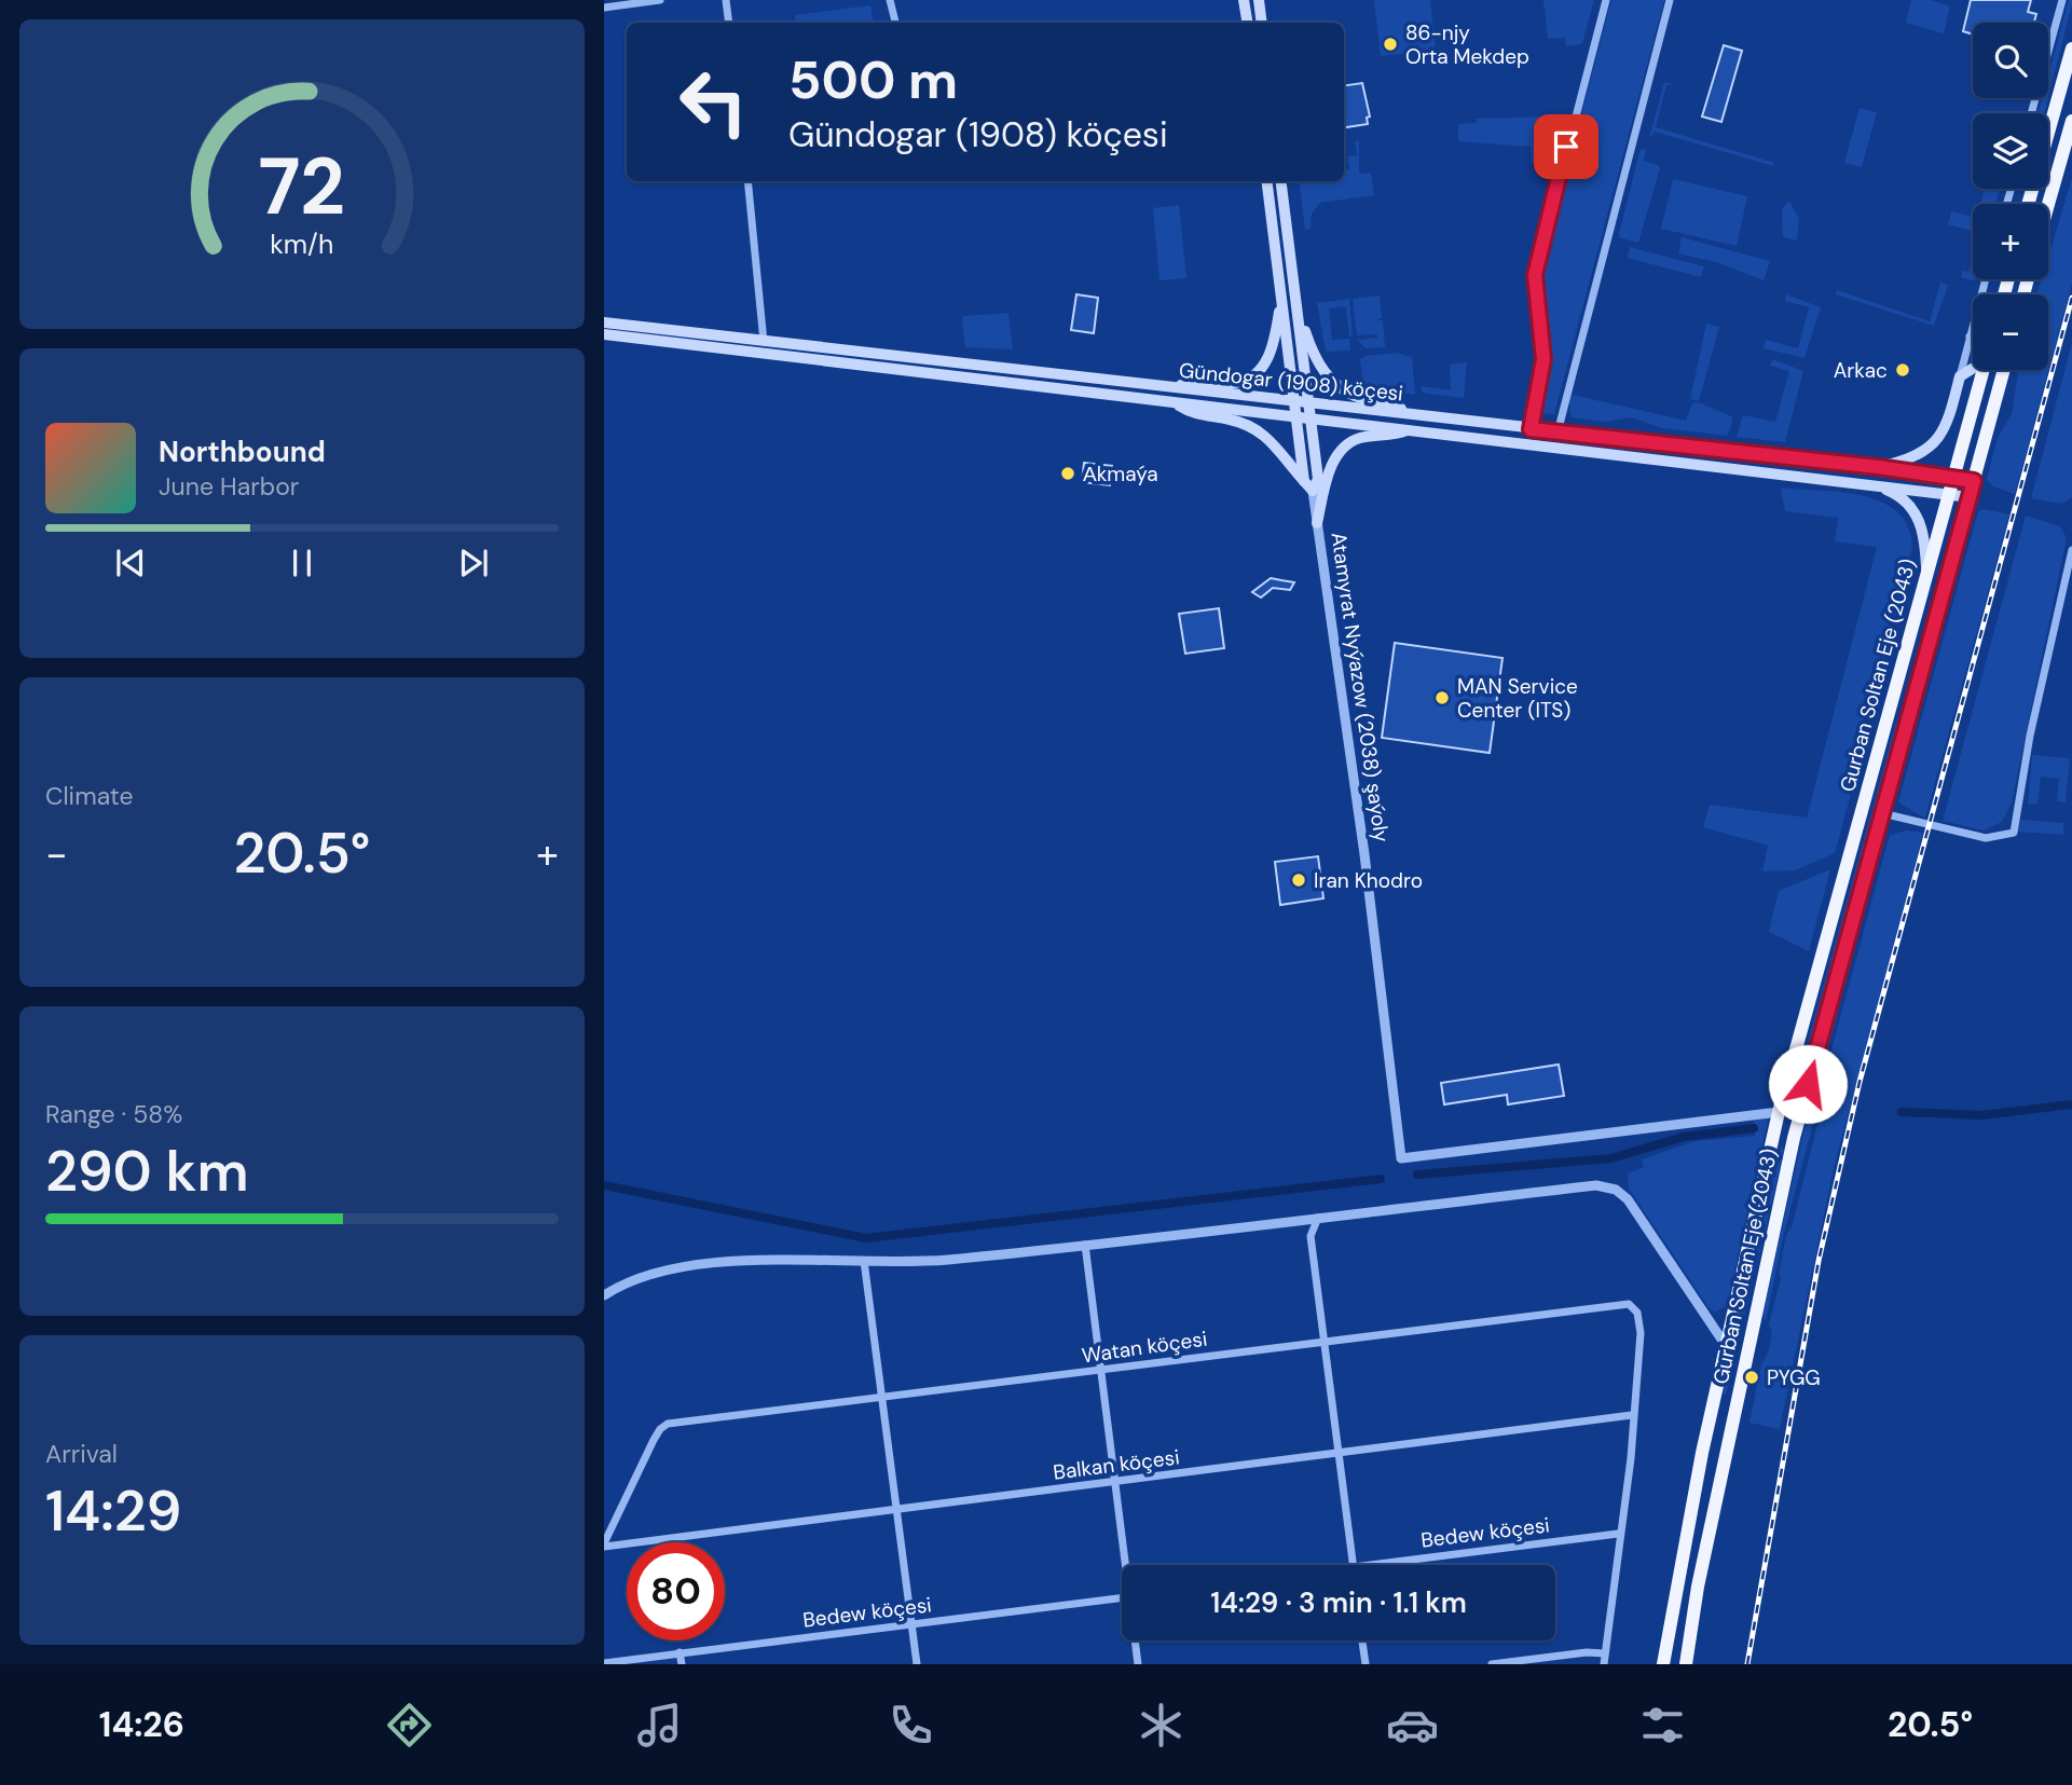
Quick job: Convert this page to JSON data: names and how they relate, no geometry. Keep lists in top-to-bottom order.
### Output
{
  "streets": {
    "highway": ["Gurban Soltan Eje (2043)"],
    "main road": ["Gündogar (1908) köçesi", "Atamyrat Nyýazow (2038) şaýoly"],
    "street": ["Watan köçesi", "Balkan köçesi", "Bedew köçesi"]
  },
  "crossings": [
    ["Gündogar (1908) köçesi", "Gurban Soltan Eje (2043)"],
    ["Gündogar (1908) köçesi", "Atamyrat Nyýazow (2038) şaýoly"],
    ["Gurban Soltan Eje (2043)", "Atamyrat Nyýazow (2038) şaýoly"],
    ["Watan köçesi", "Balkan köçesi"]
  ],
  "places": [
    "86-njy Orta Mekdep",
    "Arkac",
    "Аkmaýa",
    "MAN Service Center (ITS)",
    "Iran Khodro",
    "PYGG"
  ],
  "page": {
    "map_buttons": ["+", "−"],
    "turn": ["500 m", "Gündogar (1908) köçesi"],
    "song": ["Northbound", "June Harbor"],
    "tile": [
      "Climate",
      ["Range · 58%", "290 km"],
      ["Arrival", "14:29"]
    ],
    "heat": ["−", "20.5°", "+"],
    "limit": "80",
    "trip": "14:29 · 3 min · 1.1 km",
    "tabs": ["14:26", "20.5°"],
    "gauge": ["72", "km/h"]
  }
}
